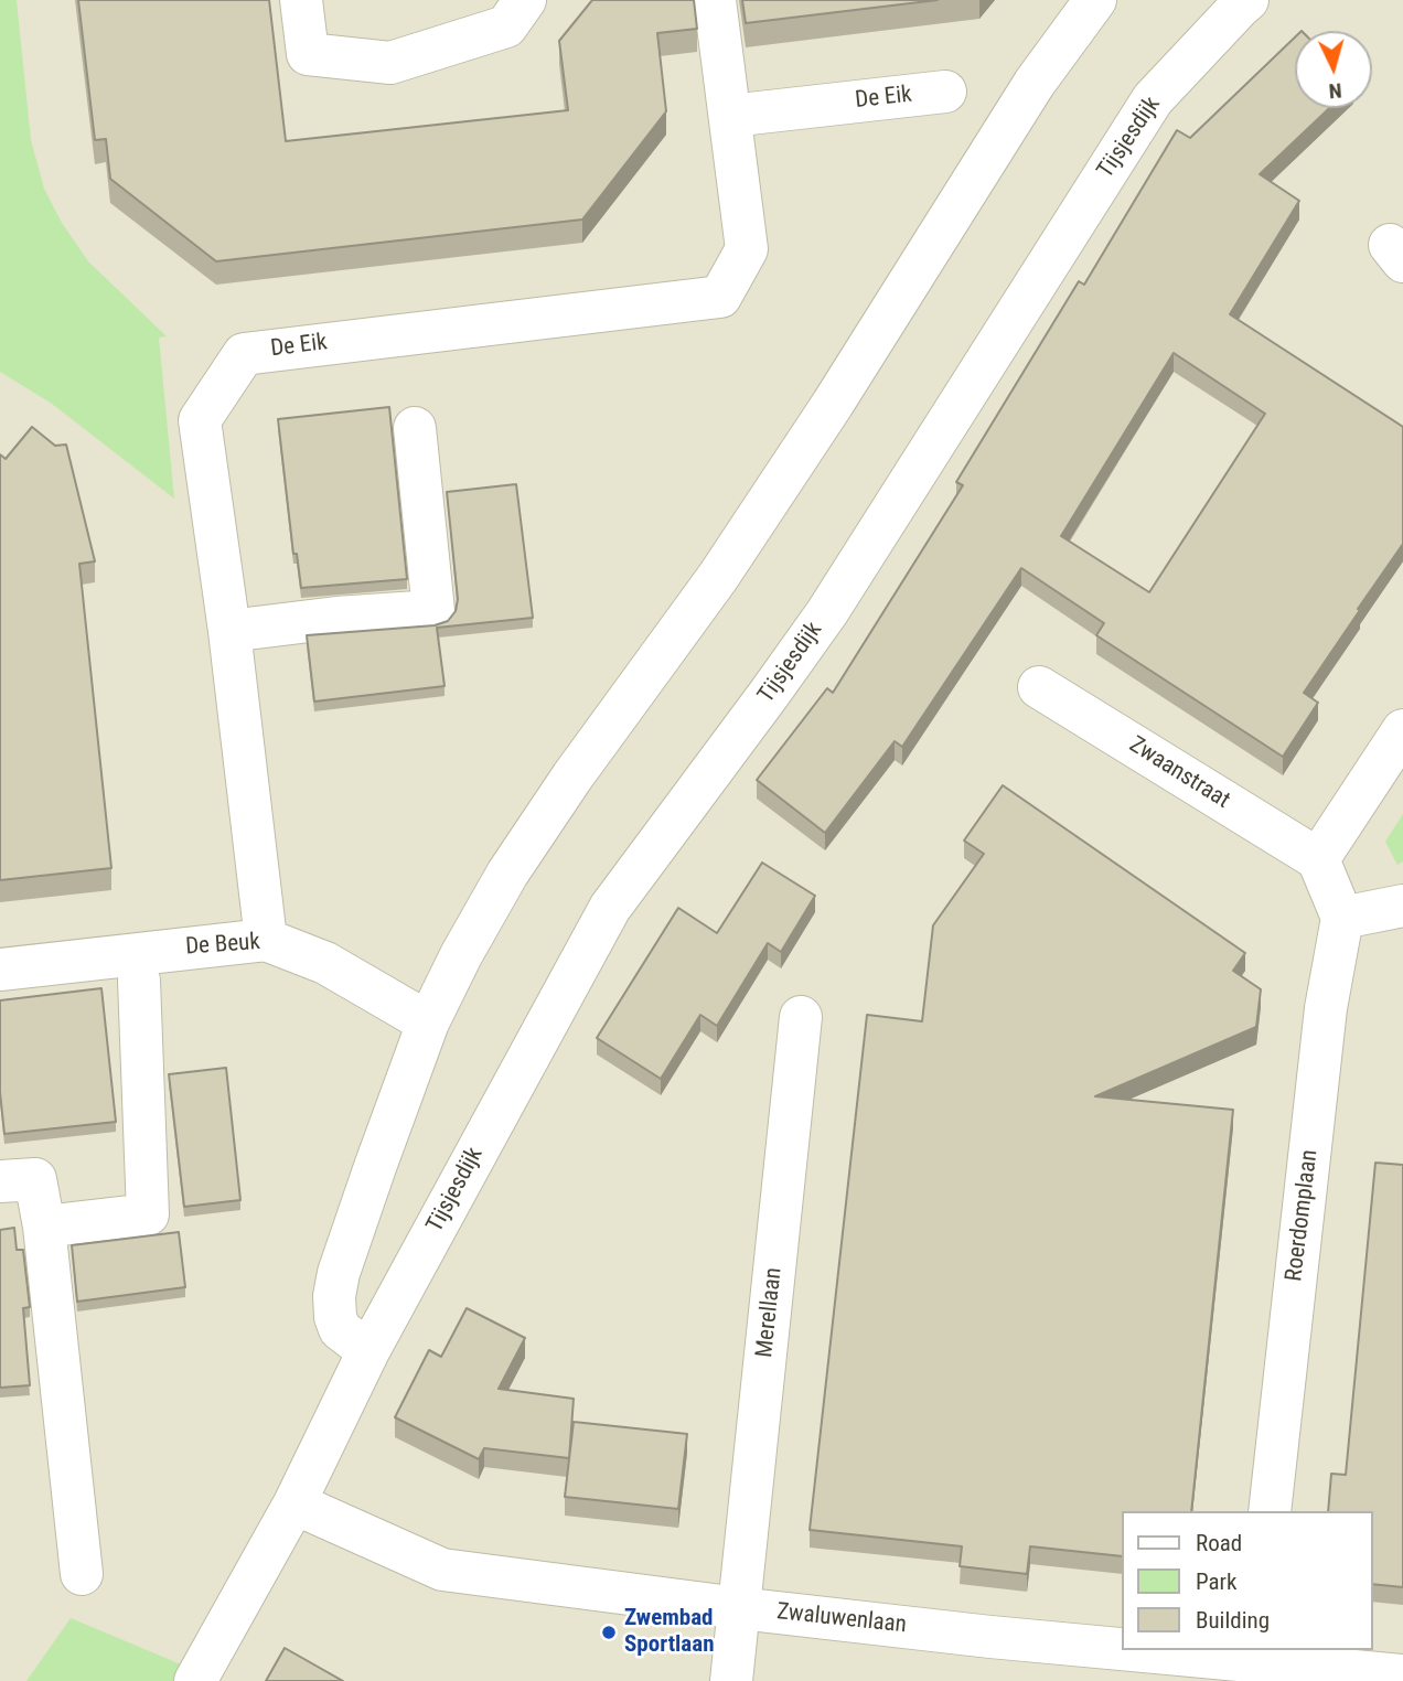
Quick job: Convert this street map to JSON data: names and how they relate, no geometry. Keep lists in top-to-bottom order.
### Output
{
  "streets": {
    "street": [
      "De Eik",
      "Tijsjesdijk",
      "Zwaanstraat",
      "De Beuk",
      "Roerdomplaan",
      "Merellaan",
      "Zwaluwenlaan"
    ]
  },
  "crossings": [
    ["De Eik", "De Beuk"],
    ["Tijsjesdijk", "Zwaluwenlaan"],
    ["Merellaan", "Zwaluwenlaan"]
  ],
  "places": ["Zwembad Sportlaan"],
  "legend": ["Road", "Park", "Building"],
  "north": "bottom"
}
